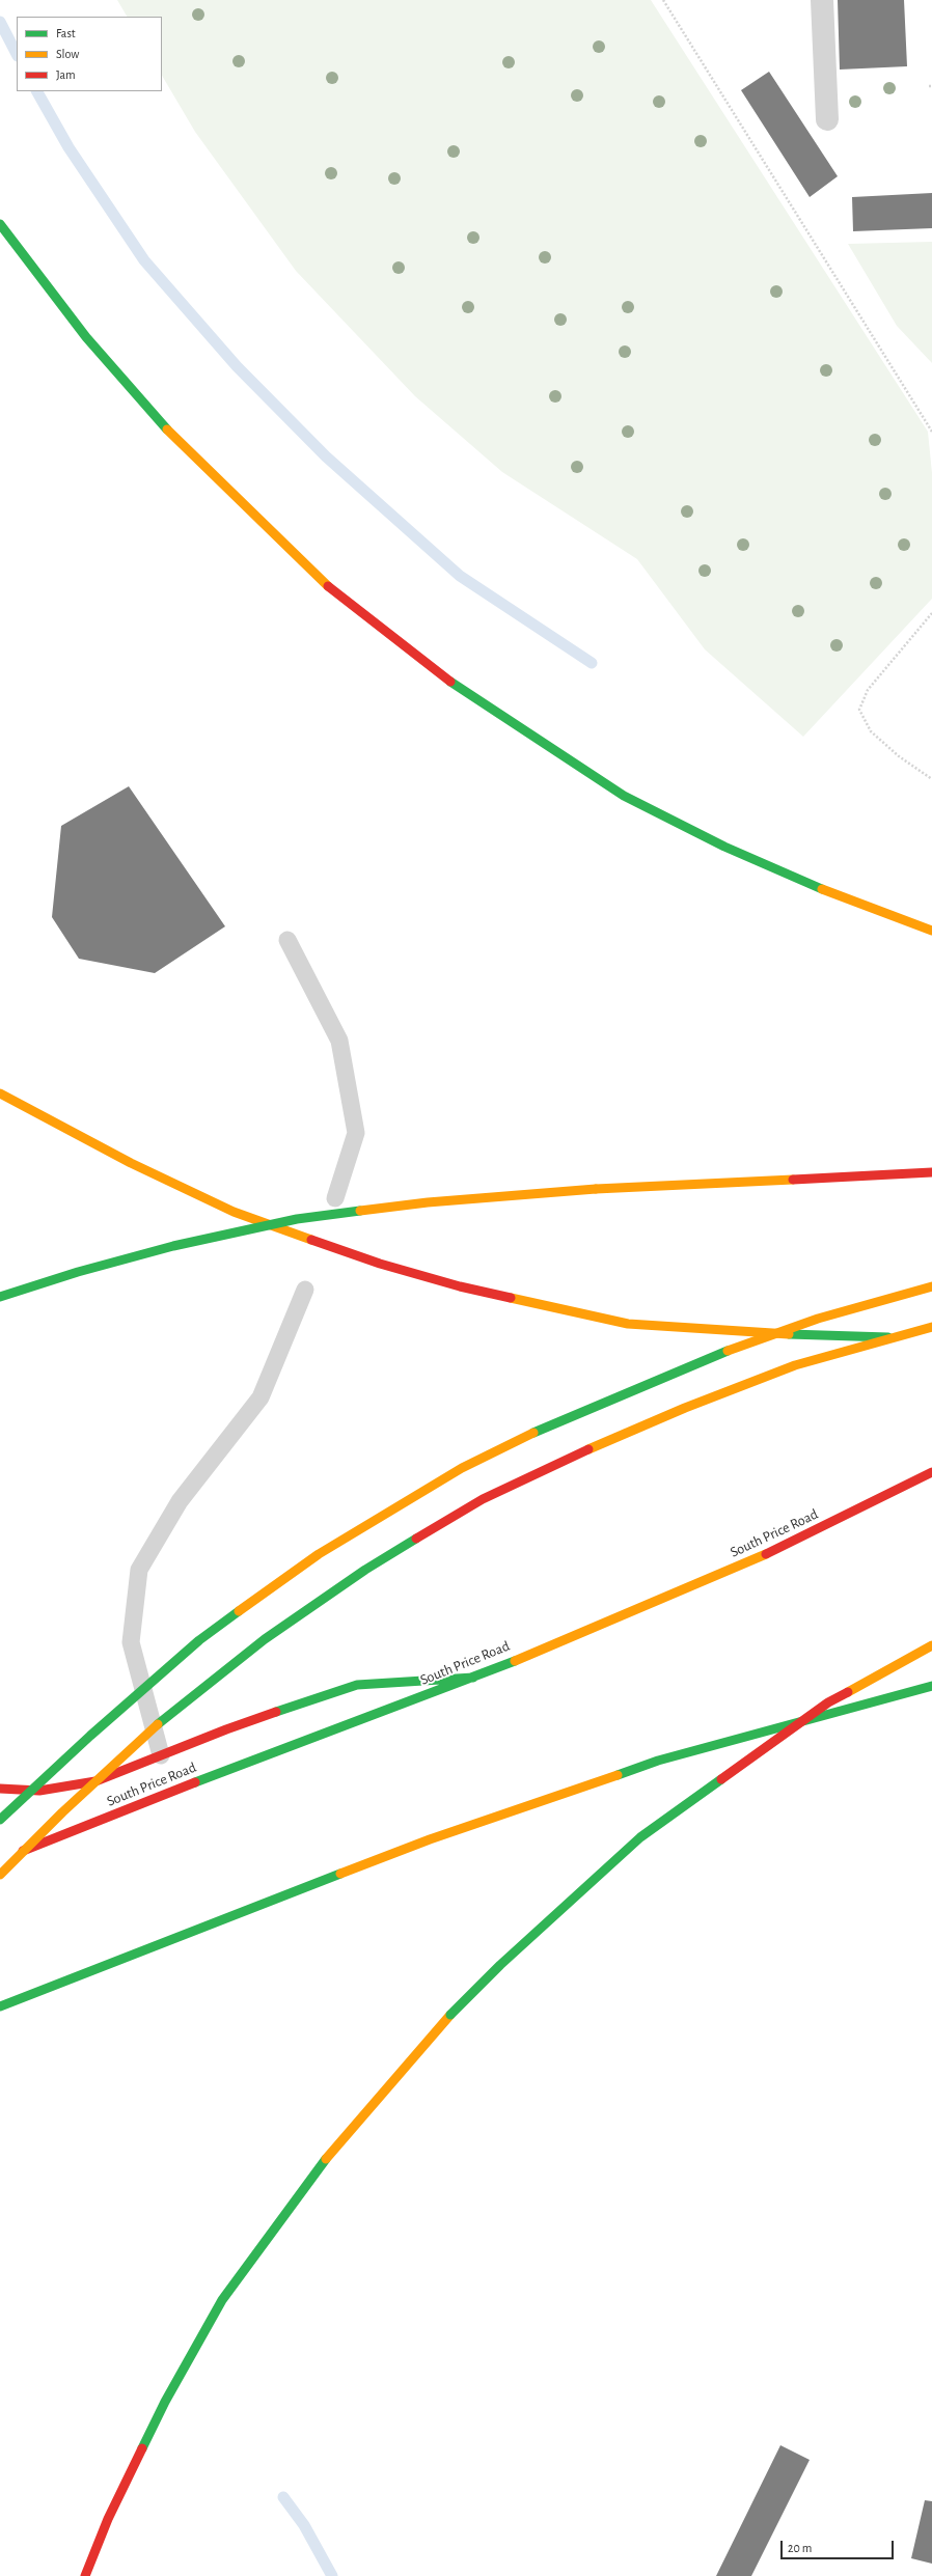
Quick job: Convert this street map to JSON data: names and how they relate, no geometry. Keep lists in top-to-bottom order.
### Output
{
  "streets": {
    "main road": ["South Price Road"]
  },
  "legend": ["Fast", "Slow", "Jam"],
  "scale_bar": "20 m"
}
